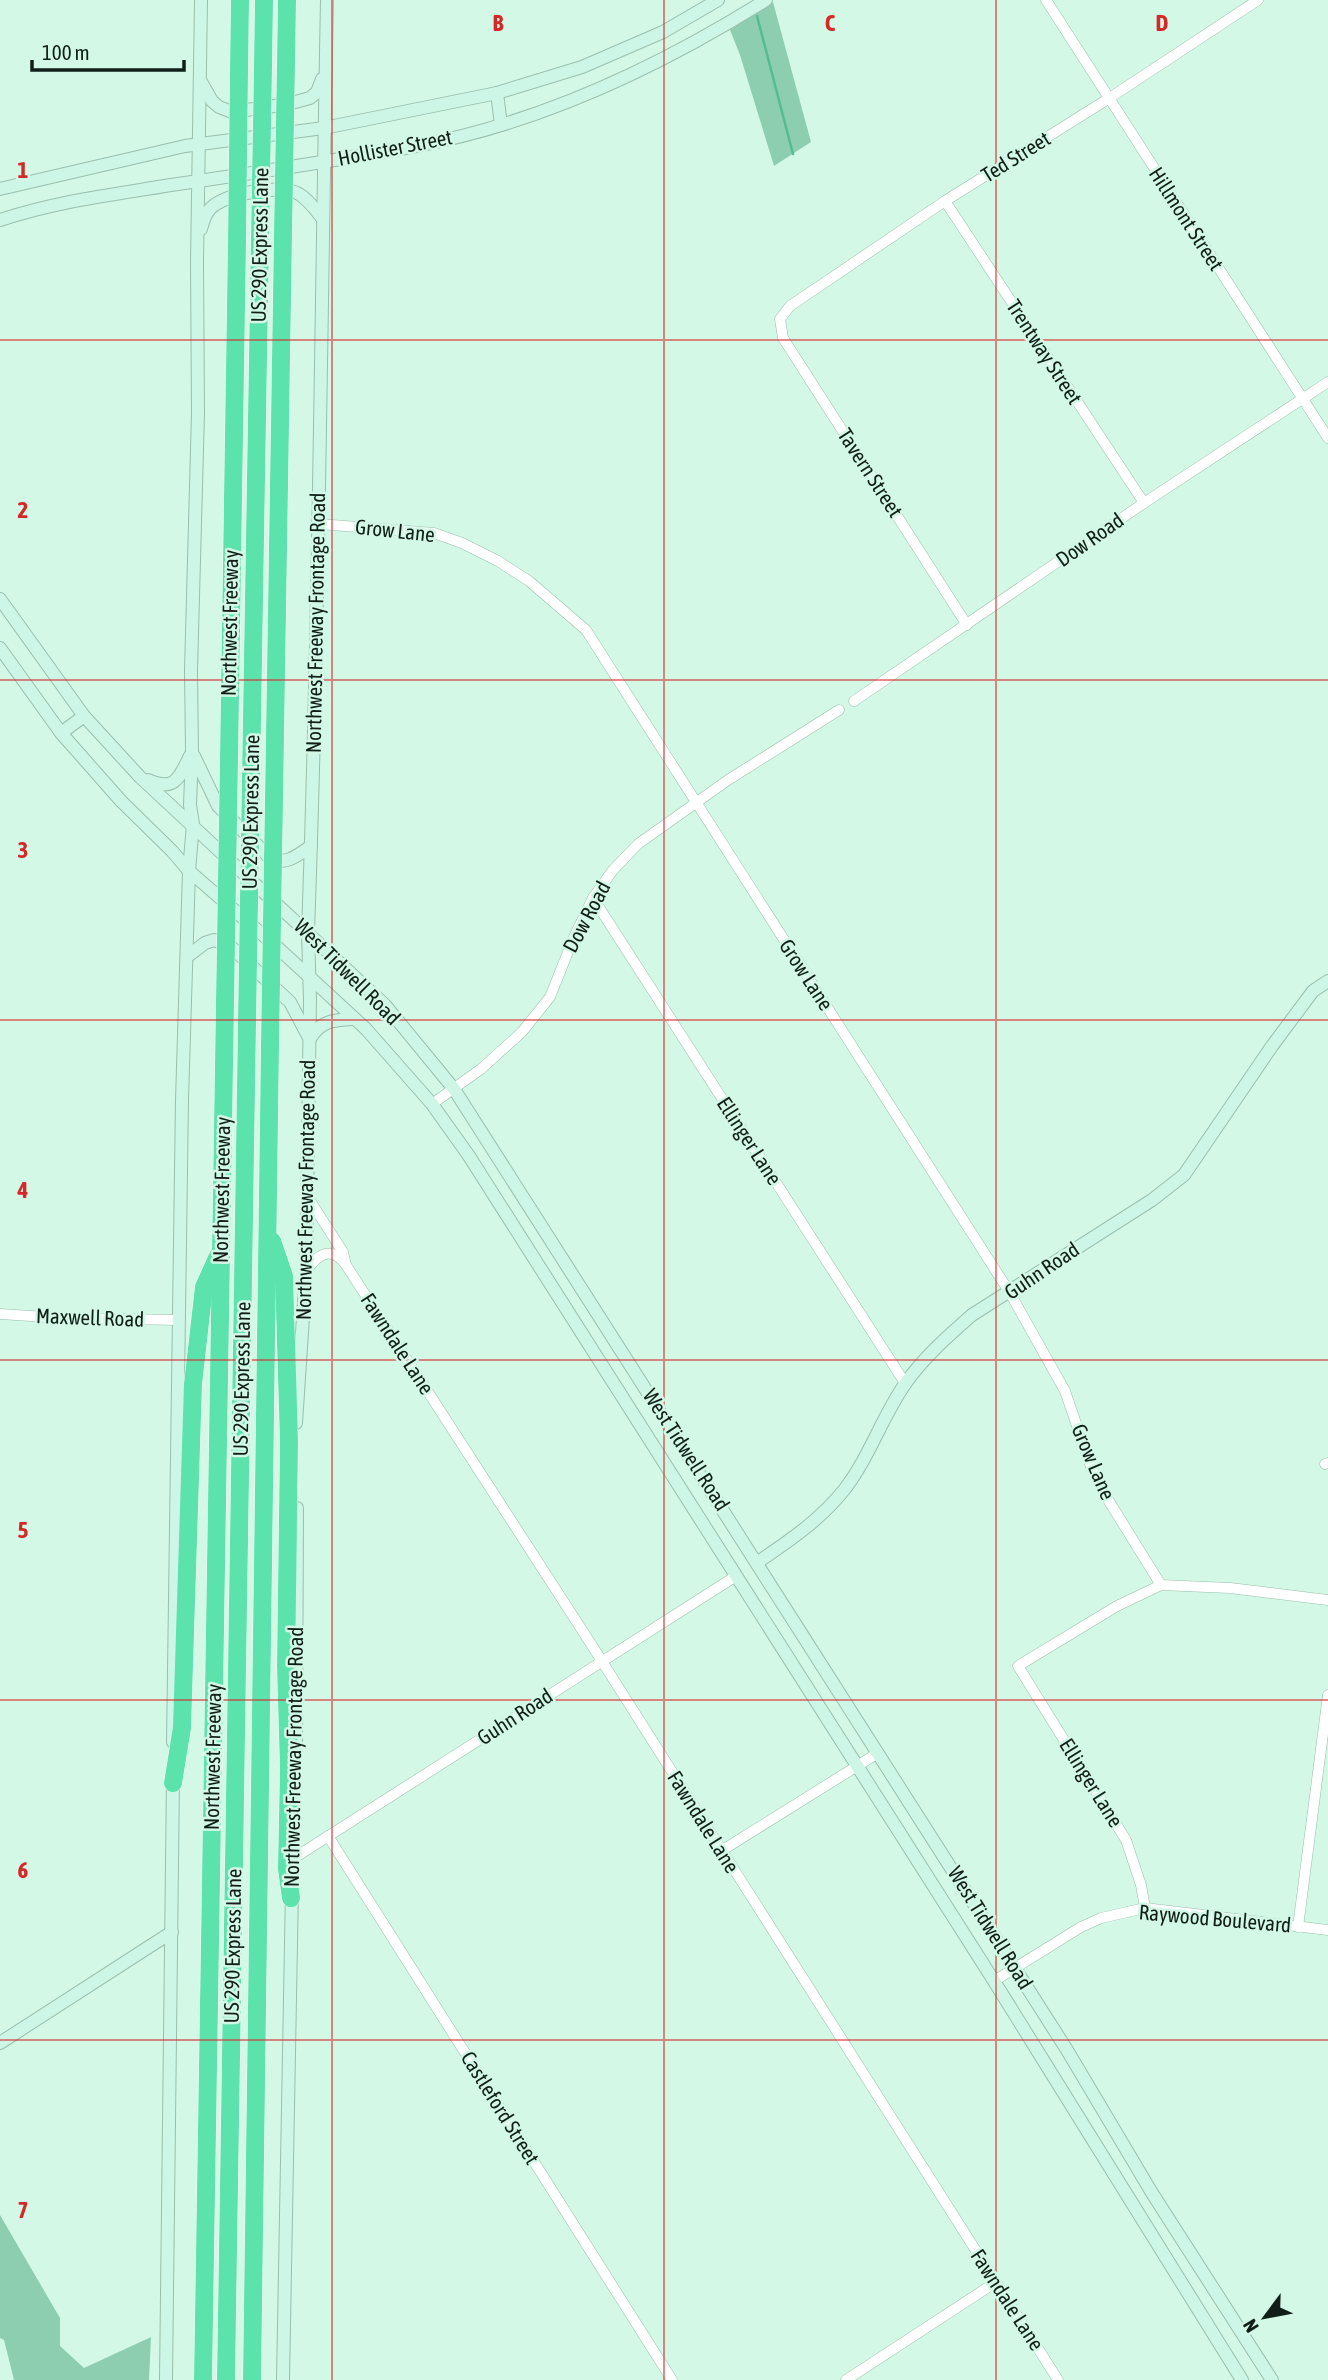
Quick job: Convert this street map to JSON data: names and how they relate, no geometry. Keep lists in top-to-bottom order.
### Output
{
  "streets": {
    "highway": ["US 290 Express Lane", "Northwest Freeway"],
    "main road": [
      "Hollister Street",
      "Northwest Freeway Frontage Road",
      "West Tidwell Road",
      "Guhn Road"
    ],
    "street": [
      "Ted Street",
      "Hillmont Street",
      "Trentway Street",
      "Tavern Street",
      "Grow Lane",
      "Dow Road",
      "Ellinger Lane",
      "Maxwell Road",
      "Fawndale Lane",
      "Raywood Boulevard",
      "Castleford Street"
    ]
  },
  "crossings": [
    ["Hollister Street", "Northwest Freeway Frontage Road"],
    ["Ted Street", "Hillmont Street"],
    ["Ted Street", "Trentway Street"],
    ["Ted Street", "Tavern Street"],
    ["Hillmont Street", "Dow Road"],
    ["Trentway Street", "Dow Road"],
    ["Tavern Street", "Dow Road"],
    ["Grow Lane", "Dow Road"],
    ["Grow Lane", "Northwest Freeway Frontage Road"],
    ["Grow Lane", "Ellinger Lane"],
    ["Grow Lane", "Guhn Road"],
    ["Dow Road", "West Tidwell Road"],
    ["Dow Road", "Ellinger Lane"],
    ["Northwest Freeway Frontage Road", "West Tidwell Road"],
    ["Northwest Freeway Frontage Road", "Guhn Road"],
    ["Northwest Freeway Frontage Road", "Fawndale Lane"],
    ["West Tidwell Road", "Guhn Road"],
    ["West Tidwell Road", "Raywood Boulevard"],
    ["Ellinger Lane", "Guhn Road"],
    ["Ellinger Lane", "Raywood Boulevard"],
    ["Guhn Road", "Fawndale Lane"],
    ["Guhn Road", "Castleford Street"]
  ],
  "scale_bar": "100 m",
  "north": "bottom left",
  "grid": {
    "columns": ["B", "C", "D"],
    "rows": [
      "1",
      "2",
      "3",
      "4",
      "5",
      "6",
      "7"
    ]
  }
}
